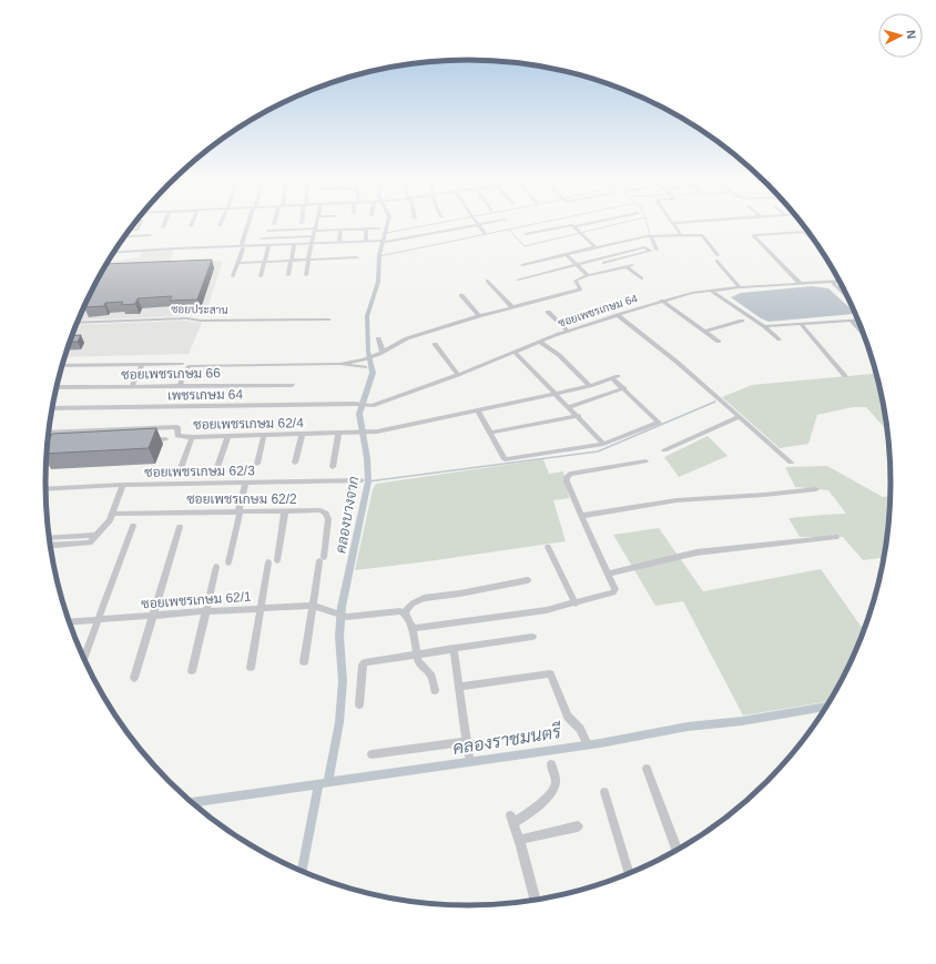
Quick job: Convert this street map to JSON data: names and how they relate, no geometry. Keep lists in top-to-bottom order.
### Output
{
  "streets": {
    "street": [
      "ซอยประสาน",
      "ซอยเพชรเกษม 64",
      "ซอยเพชรเกษม 66",
      "เพชรเกษม 64",
      "ซอยเพชรเกษม 62/4",
      "ซอยเพชรเกษม 62/3",
      "ซอยเพชรเกษม 62/2",
      "ซอยเพชรเกษม 62/1"
    ]
  },
  "crossings": [
    ["ซอยเพชรเกษม 64", "เพชรเกษม 64"],
    ["ซอยเพชรเกษม 62/2", "ซอยเพชรเกษม 62/1"]
  ],
  "water": ["คลองบางจาก", "คลองราชมนตรี"],
  "north": "right"
}
